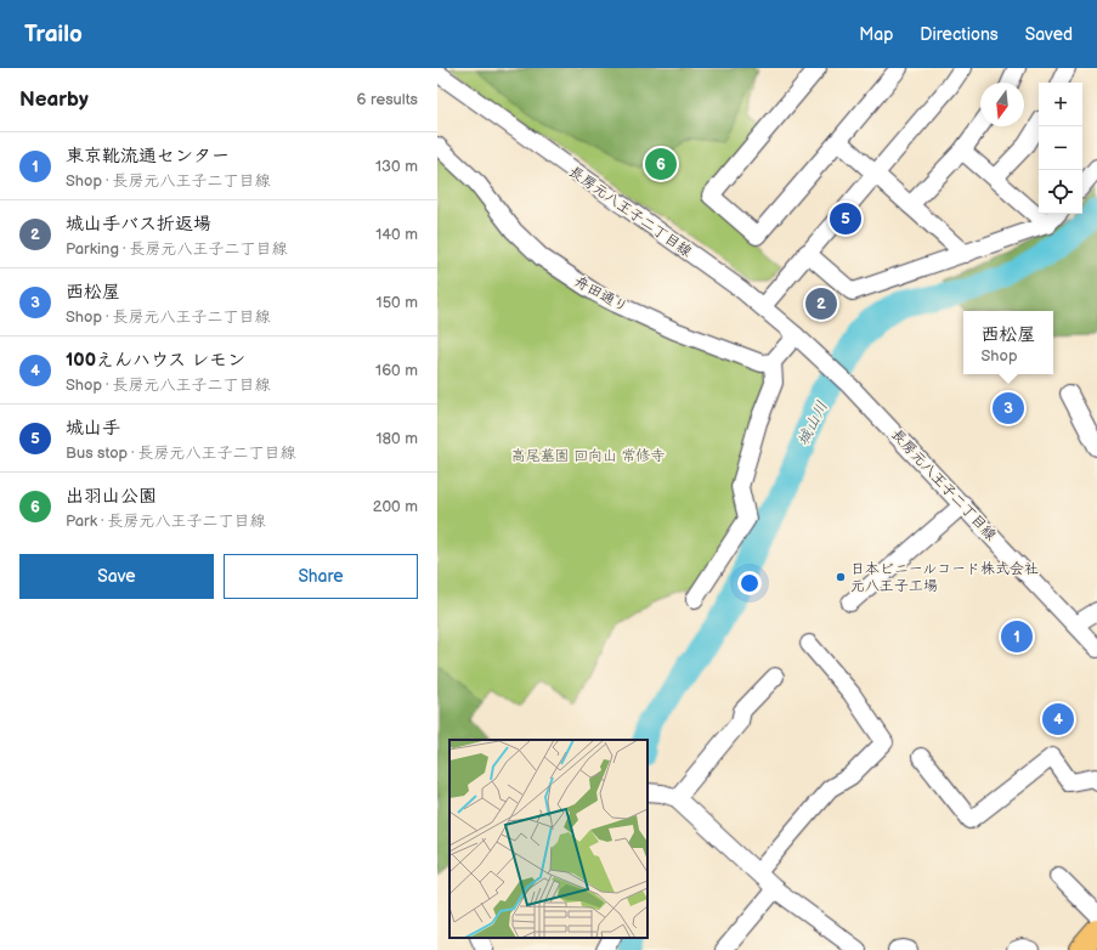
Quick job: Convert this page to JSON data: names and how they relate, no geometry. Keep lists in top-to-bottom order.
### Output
{
  "streets": {
    "street": ["長房元八王子二丁目線", "舟田通り"]
  },
  "water": ["城山川"],
  "parks": ["高尾墓園 回向山 常修寺"],
  "places": ["日本ビニールコード株式会社 元八王子工場"],
  "north": "bottom",
  "page": {
    "header": "Trailo",
    "nav": ["Map", "Directions", "Saved"],
    "heading": ["Nearby", "6 results"],
    "map_buttons": ["+", "−"],
    "list": [
      {
        "mark": "1",
        "name": "東京靴流通センター",
        "note": "Shop · 長房元八王子二丁目線",
        "value": "130 m"
      },
      {
        "mark": "2",
        "name": "城山手バス折返場",
        "note": "Parking · 長房元八王子二丁目線",
        "value": "140 m"
      },
      {
        "mark": "3",
        "name": "西松屋",
        "note": "Shop · 長房元八王子二丁目線",
        "value": "150 m"
      },
      {
        "mark": "4",
        "name": "100えんハウス レモン",
        "note": "Shop · 長房元八王子二丁目線",
        "value": "160 m"
      },
      {
        "mark": "5",
        "name": "城山手",
        "note": "Bus stop · 長房元八王子二丁目線",
        "value": "180 m"
      },
      {
        "mark": "6",
        "name": "出羽山公園",
        "note": "Park · 長房元八王子二丁目線",
        "value": "200 m"
      }
    ],
    "pins": [
      "6",
      "5",
      "2",
      "3",
      "1",
      "4"
    ],
    "popup": ["西松屋", "Shop"],
    "buttons": ["Save", "Share"]
  }
}
